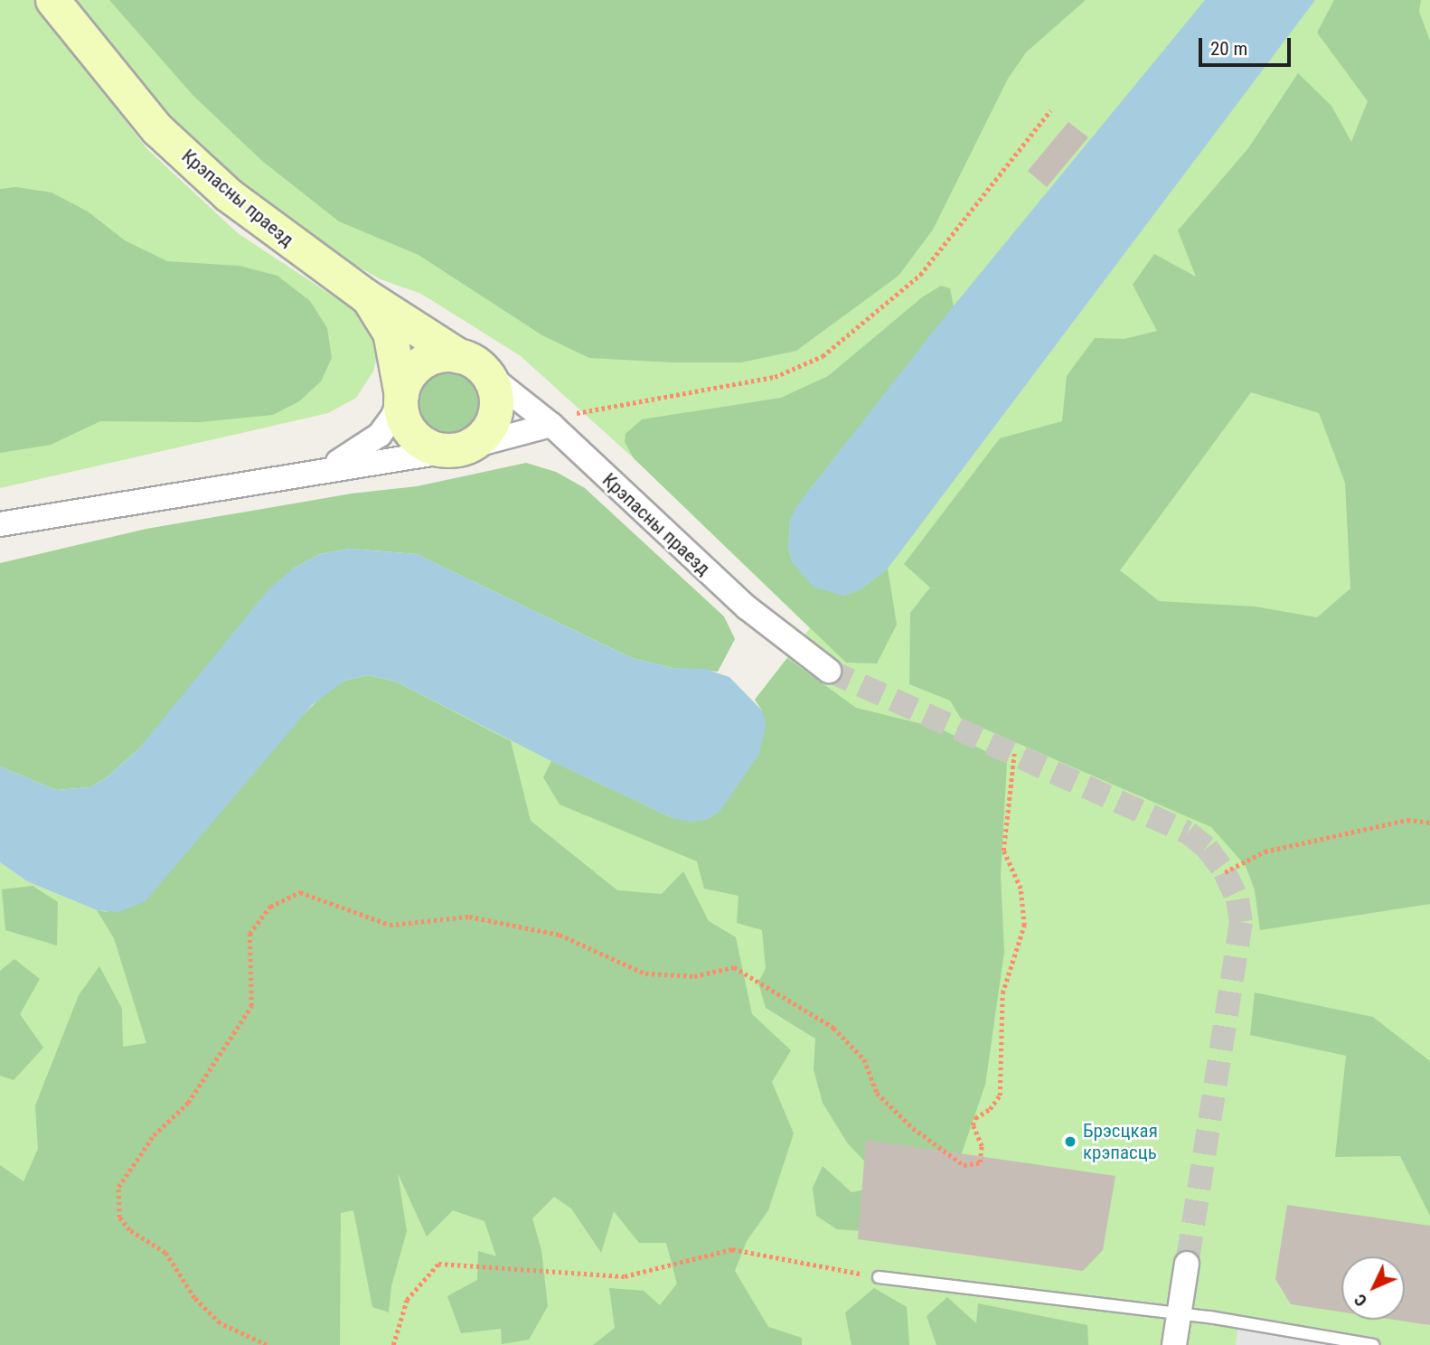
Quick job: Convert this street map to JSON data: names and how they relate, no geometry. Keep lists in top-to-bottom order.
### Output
{
  "streets": {
    "street": ["Крэпасны праезд"]
  },
  "places": ["Брэсцкая крэпасць"],
  "scale_bar": "20 m",
  "north": "bottom left"
}
